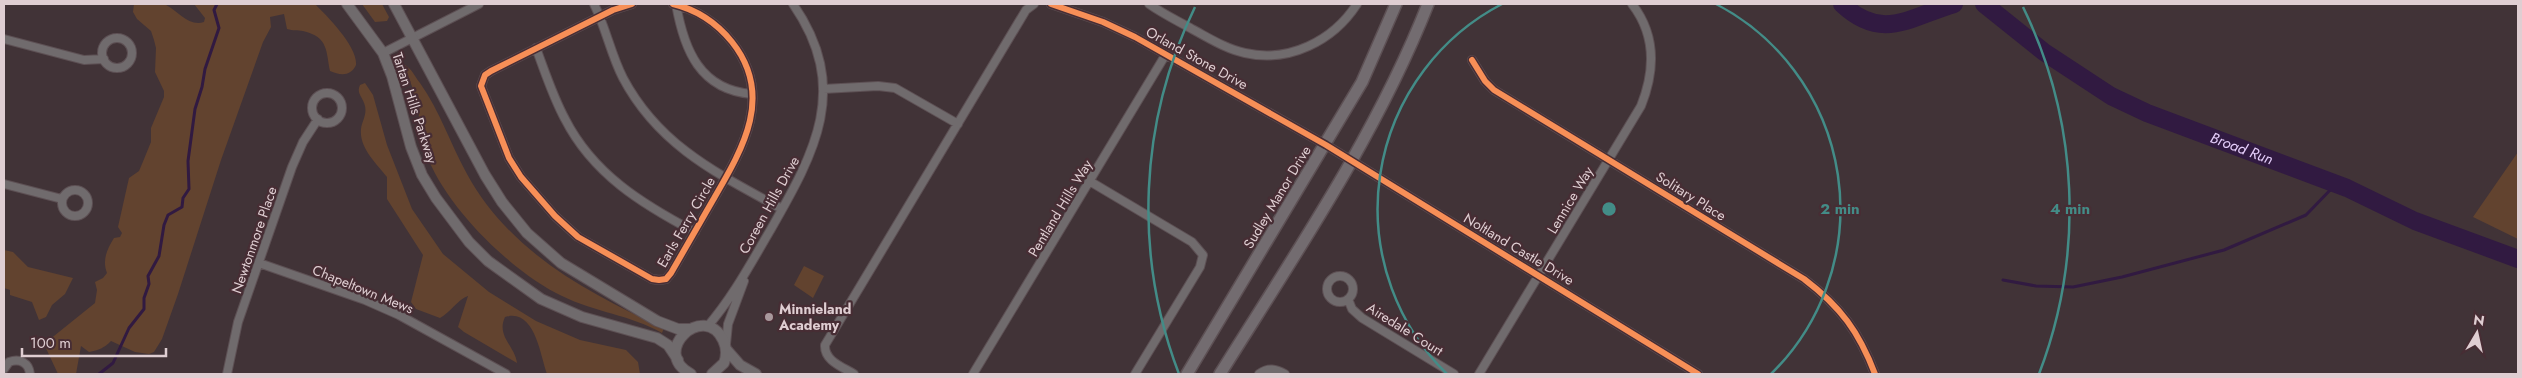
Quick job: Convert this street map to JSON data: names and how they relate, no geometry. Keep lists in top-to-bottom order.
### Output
{
  "streets": {
    "main road": ["Sudley Manor Drive"],
    "street": [
      "Orland Stone Drive",
      "Tartan Hills Parkway",
      "Solitary Place",
      "Lennice Way",
      "Coreen Hills Drive",
      "Pentland Hills Way",
      "Earls Ferry Circle",
      "Newtonmore Place",
      "Noltland Castle Drive",
      "Chapeltown Mews",
      "Airedale Court"
    ]
  },
  "crossings": [
    ["Orland Stone Drive", "Sudley Manor Drive"],
    ["Orland Stone Drive", "Pentland Hills Way"],
    ["Orland Stone Drive", "Noltland Castle Drive"],
    ["Tartan Hills Parkway", "Coreen Hills Drive"],
    ["Solitary Place", "Lennice Way"],
    ["Sudley Manor Drive", "Noltland Castle Drive"],
    ["Lennice Way", "Noltland Castle Drive"],
    ["Newtonmore Place", "Chapeltown Mews"]
  ],
  "water": ["Broad Run"],
  "places": ["Minnieland Academy"],
  "scale_bar": "100 m",
  "north": "top",
  "rings": ["2 min", "4 min"]
}
